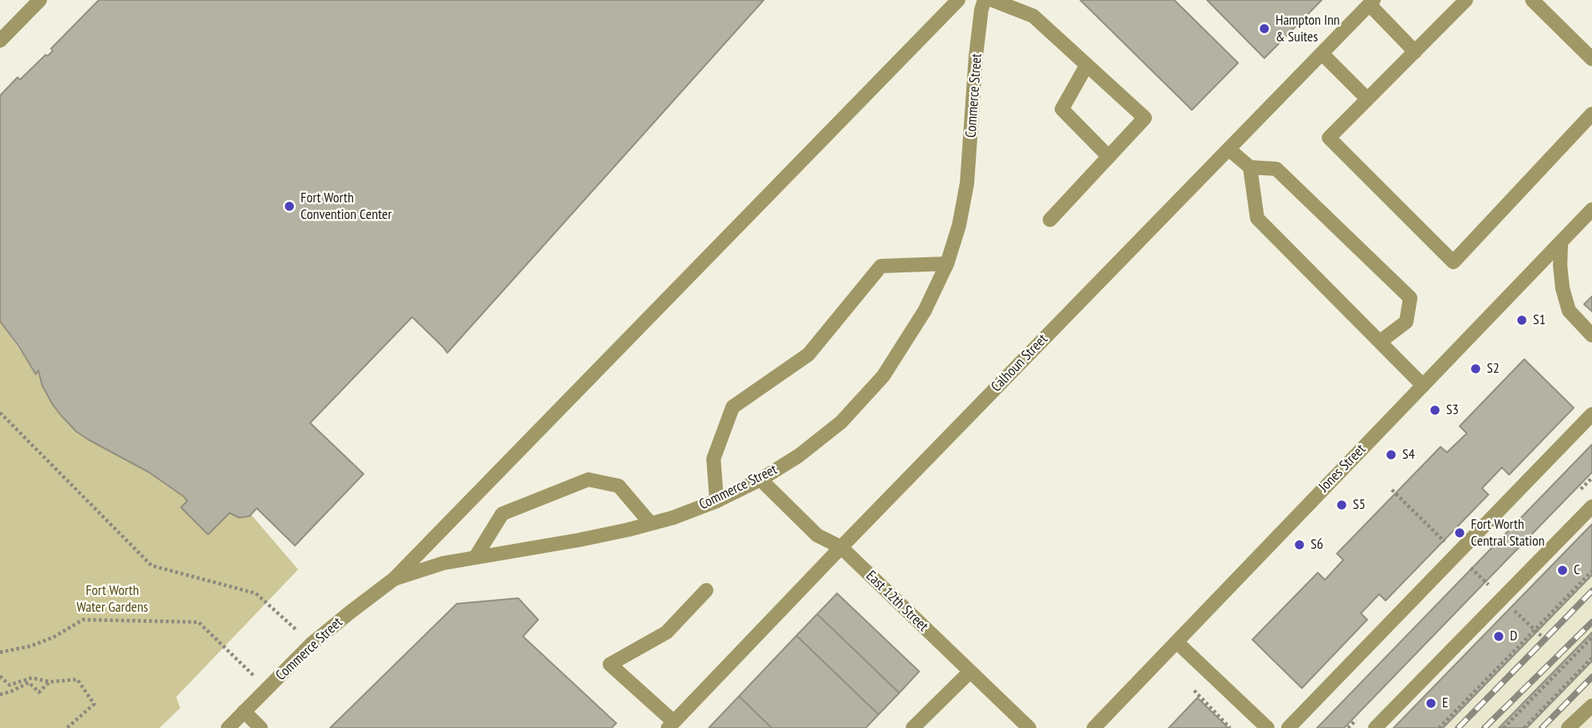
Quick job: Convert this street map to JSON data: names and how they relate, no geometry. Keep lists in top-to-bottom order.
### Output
{
  "streets": {
    "street": [
      "Commerce Street",
      "Calhoun Street",
      "Jones Street",
      "East 12th Street"
    ]
  },
  "crossings": [
    ["Commerce Street", "East 12th Street"],
    ["Calhoun Street", "East 12th Street"]
  ],
  "parks": ["Fort Worth Water Gardens"],
  "places": [
    "Hampton Inn & Suites",
    "Fort Worth Convention Center",
    "S1",
    "S2",
    "S3",
    "S4",
    "S5",
    "Fort Worth Central Station",
    "S6",
    "C",
    "D",
    "E"
  ]
}
